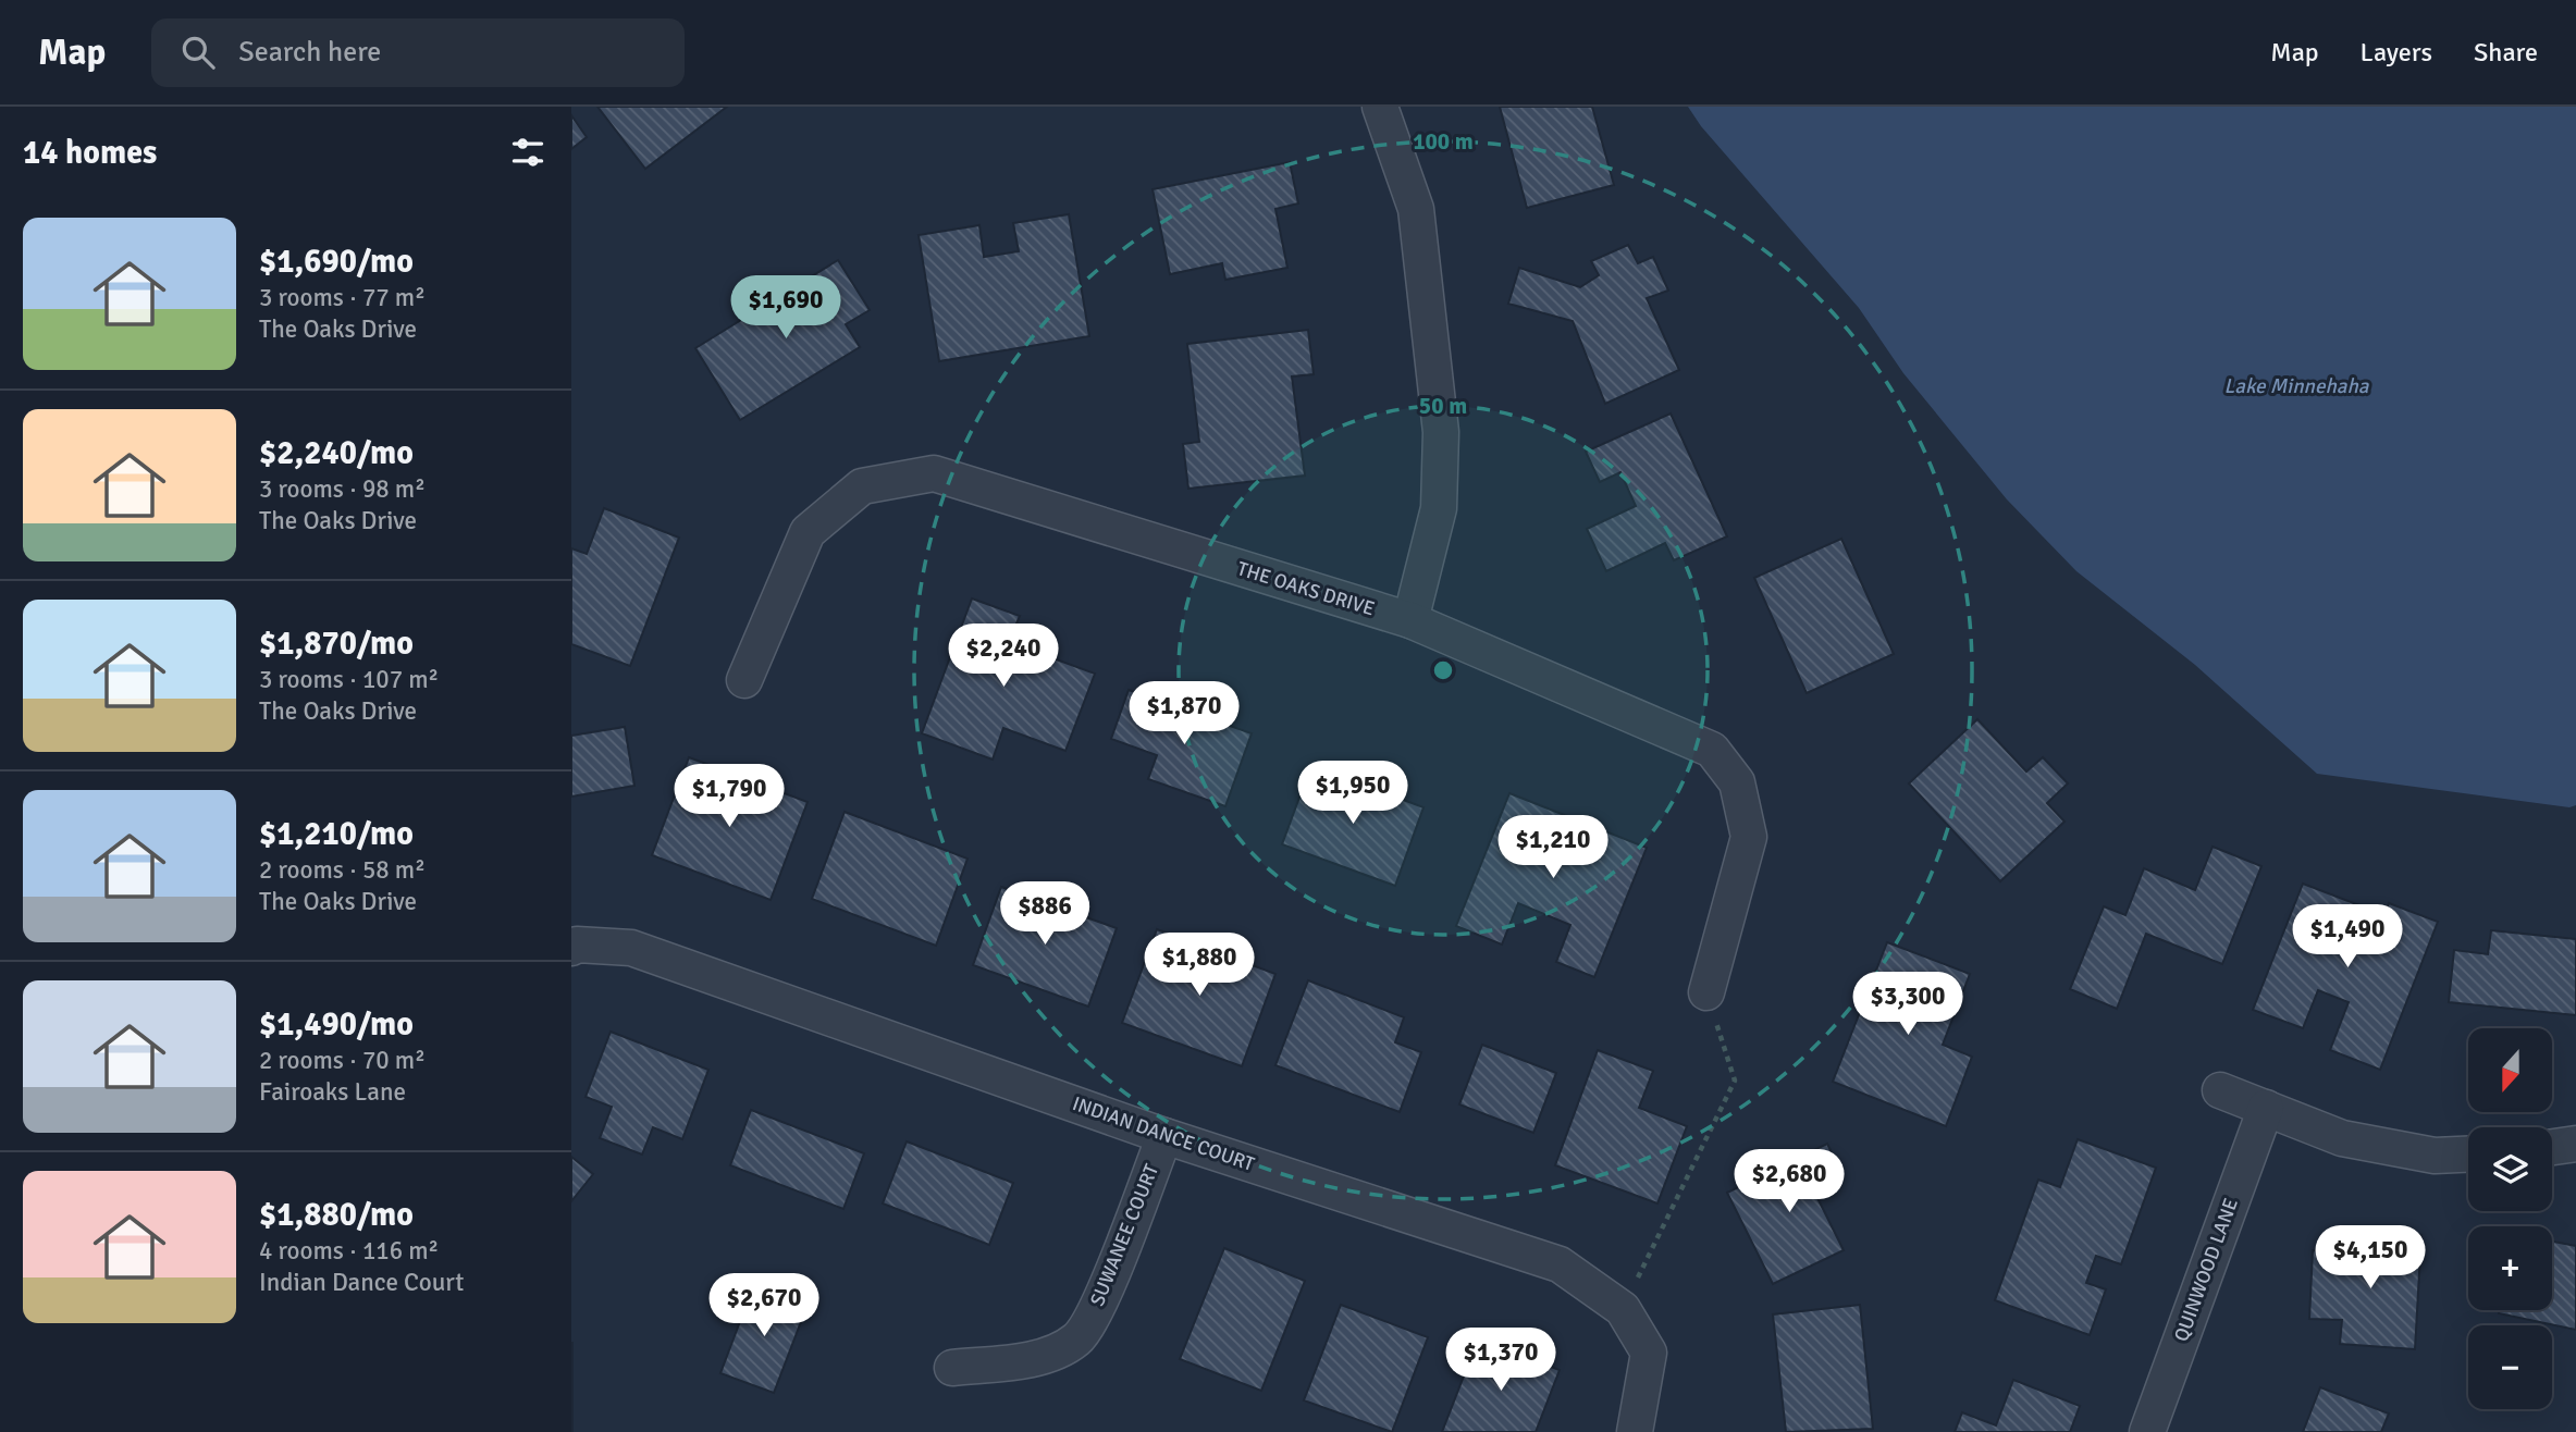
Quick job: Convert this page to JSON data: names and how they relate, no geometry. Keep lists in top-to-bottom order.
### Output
{
  "streets": {
    "street": [
      "THE OAKS DRIVE",
      "INDIAN DANCE COURT",
      "SUWANEE COURT",
      "QUINWOOD LANE"
    ]
  },
  "crossings": [
    ["INDIAN DANCE COURT", "SUWANEE COURT"]
  ],
  "water": ["Lake Minnehaha"],
  "north": "bottom",
  "page": {
    "header": "Map",
    "search": "Search here",
    "nav": ["Map", "Layers", "Share"],
    "heading": "14 homes",
    "list": [
      {
        "name": "$1,690/mo",
        "note": "3 rooms · 77 m² · The Oaks Drive"
      },
      {
        "name": "$2,240/mo",
        "note": "3 rooms · 98 m² · The Oaks Drive"
      },
      {
        "name": "$1,870/mo",
        "note": "3 rooms · 107 m² · The Oaks Drive"
      },
      {
        "name": "$1,210/mo",
        "note": "2 rooms · 58 m² · The Oaks Drive"
      },
      {
        "name": "$1,490/mo",
        "note": "2 rooms · 70 m² · Fairoaks Lane"
      },
      {
        "name": "$1,880/mo",
        "note": "4 rooms · 116 m² · Indian Dance Court"
      }
    ],
    "price": [
      "$1,690",
      "$2,240",
      "$1,870",
      "$1,950",
      "$1,790",
      "$1,210",
      "$886",
      "$1,490",
      "$1,880",
      "$3,300",
      "$2,680",
      "$4,150",
      "$2,670",
      "$1,370"
    ],
    "map_buttons": ["+", "−"]
  },
  "rings": ["100 m", "50 m"]
}
